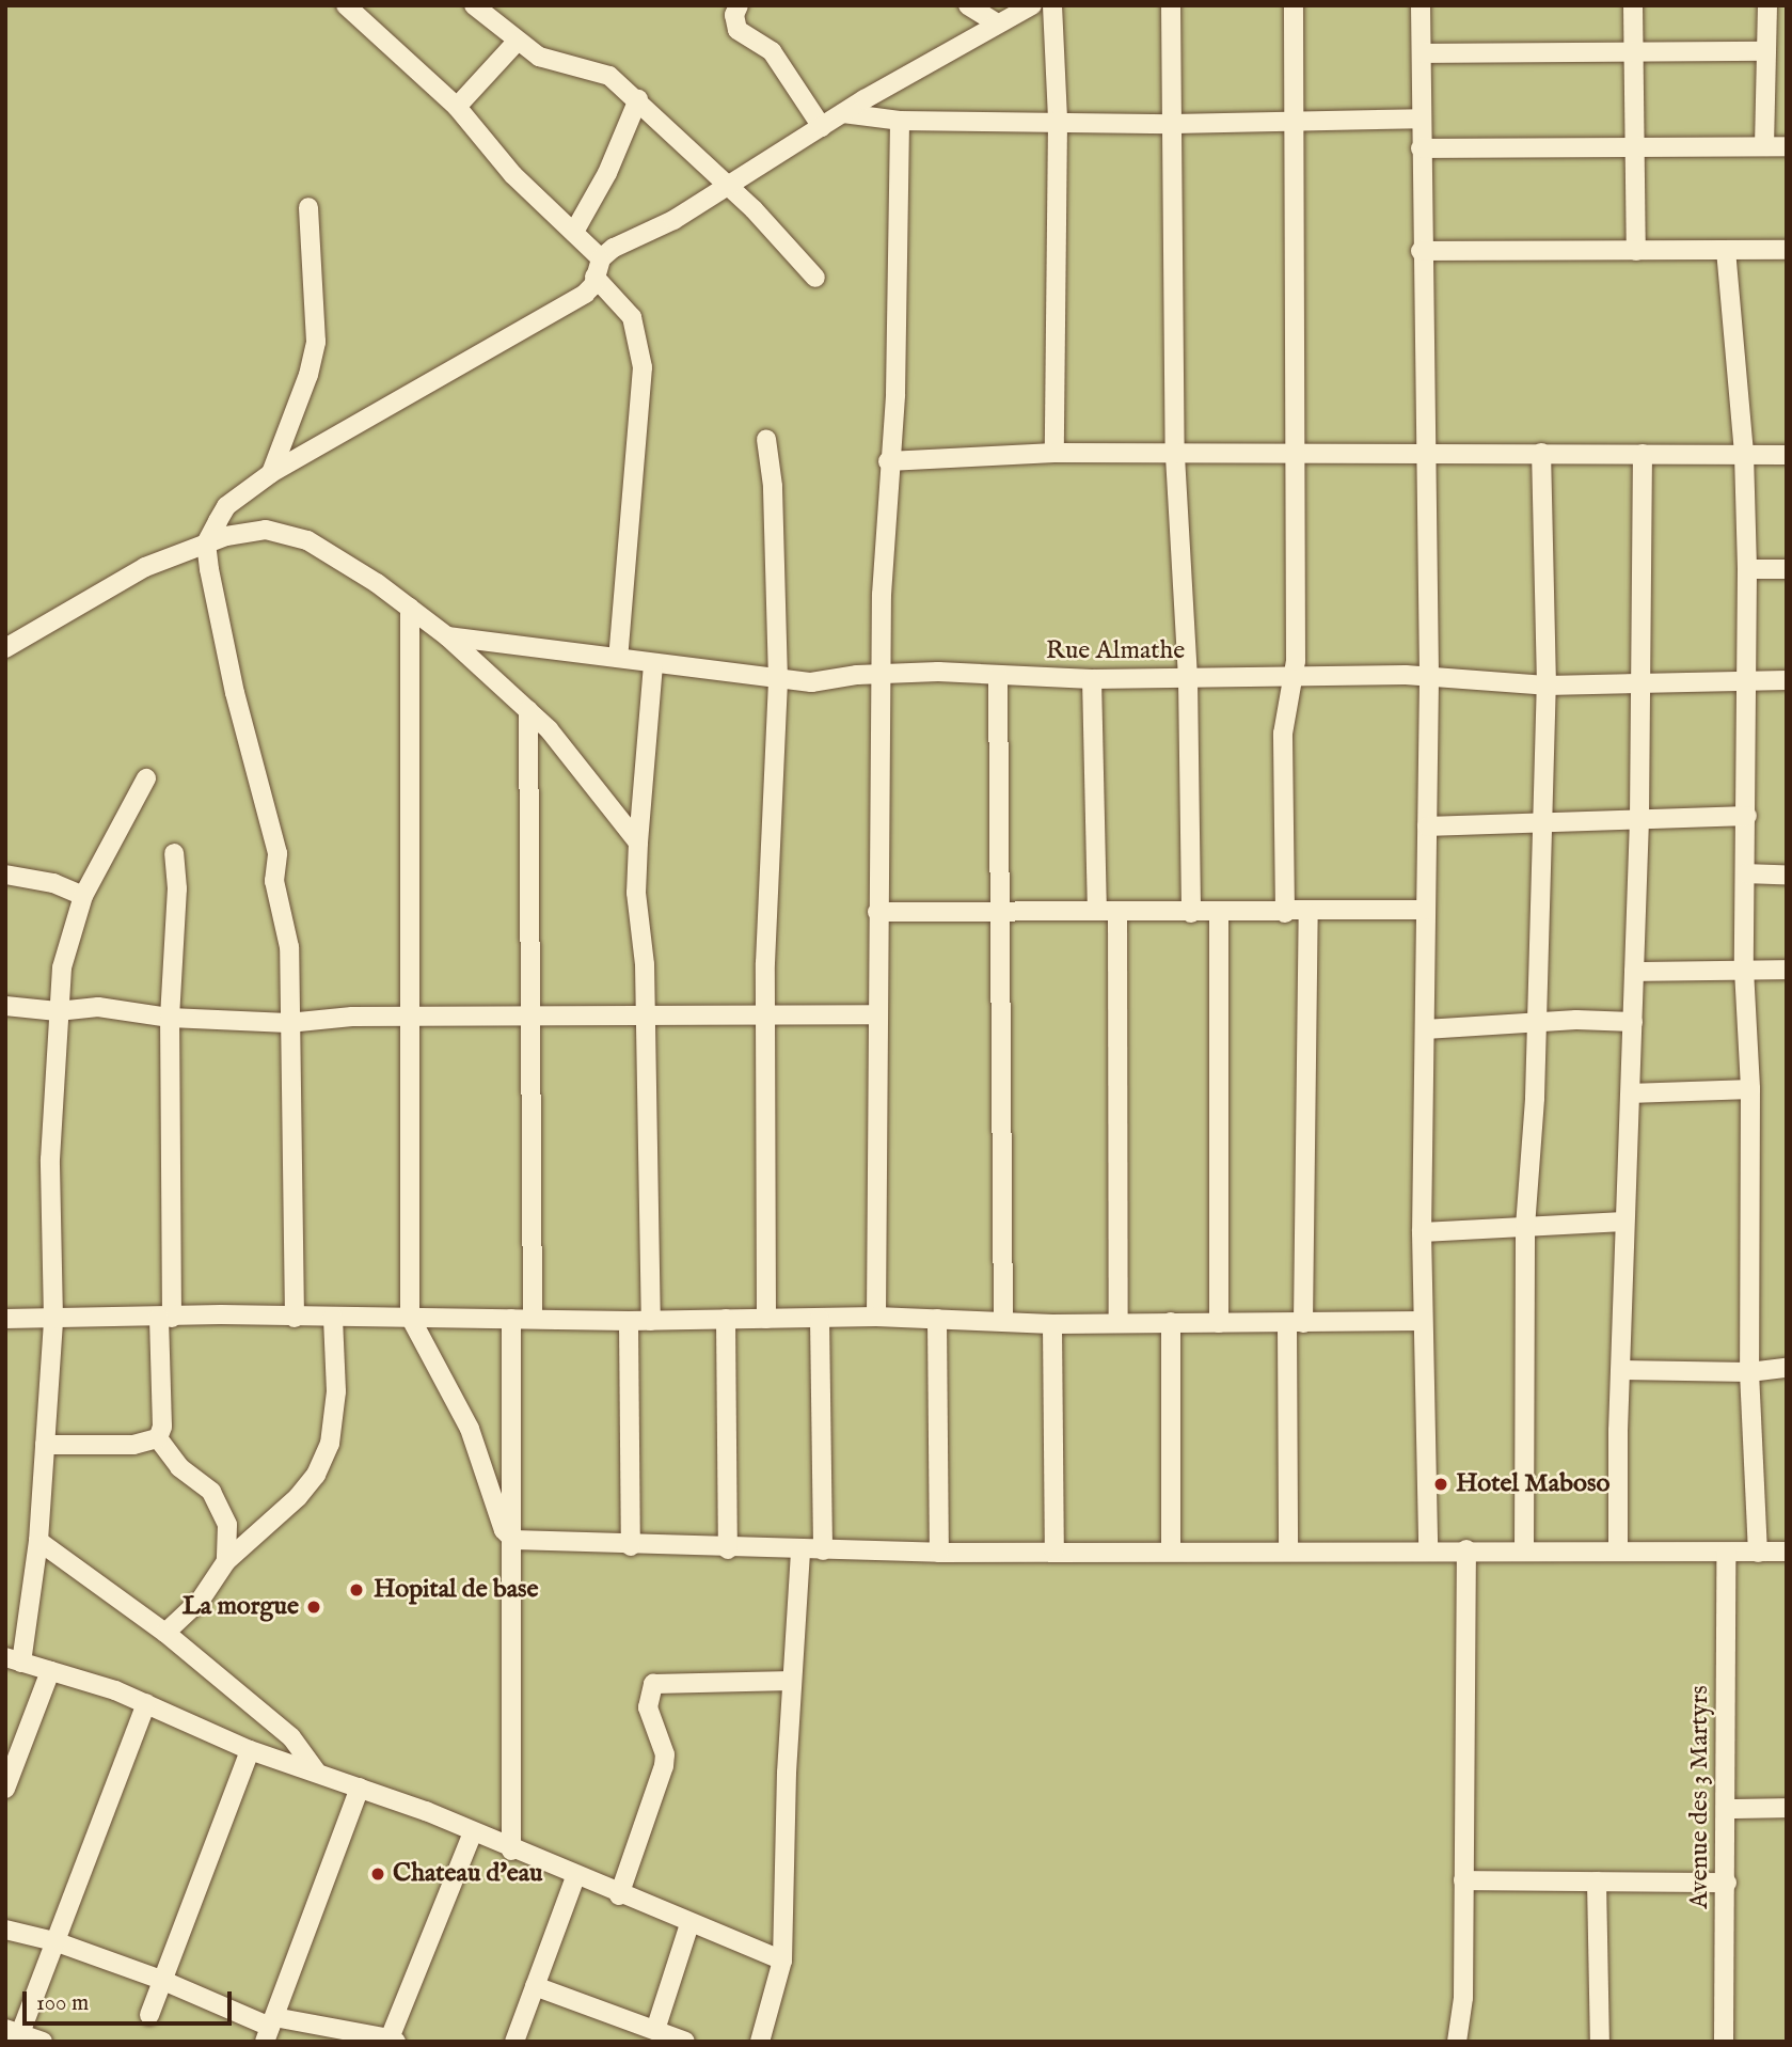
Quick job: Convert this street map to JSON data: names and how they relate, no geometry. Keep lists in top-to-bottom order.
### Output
{
  "streets": {
    "street": ["Rue Almathe", "Avenue des 3 Martyrs"]
  },
  "places": [
    "Hotel Maboso",
    "Hopital de base",
    "La morgue",
    "Chateau d'eau"
  ],
  "scale_bar": "100 m"
}
